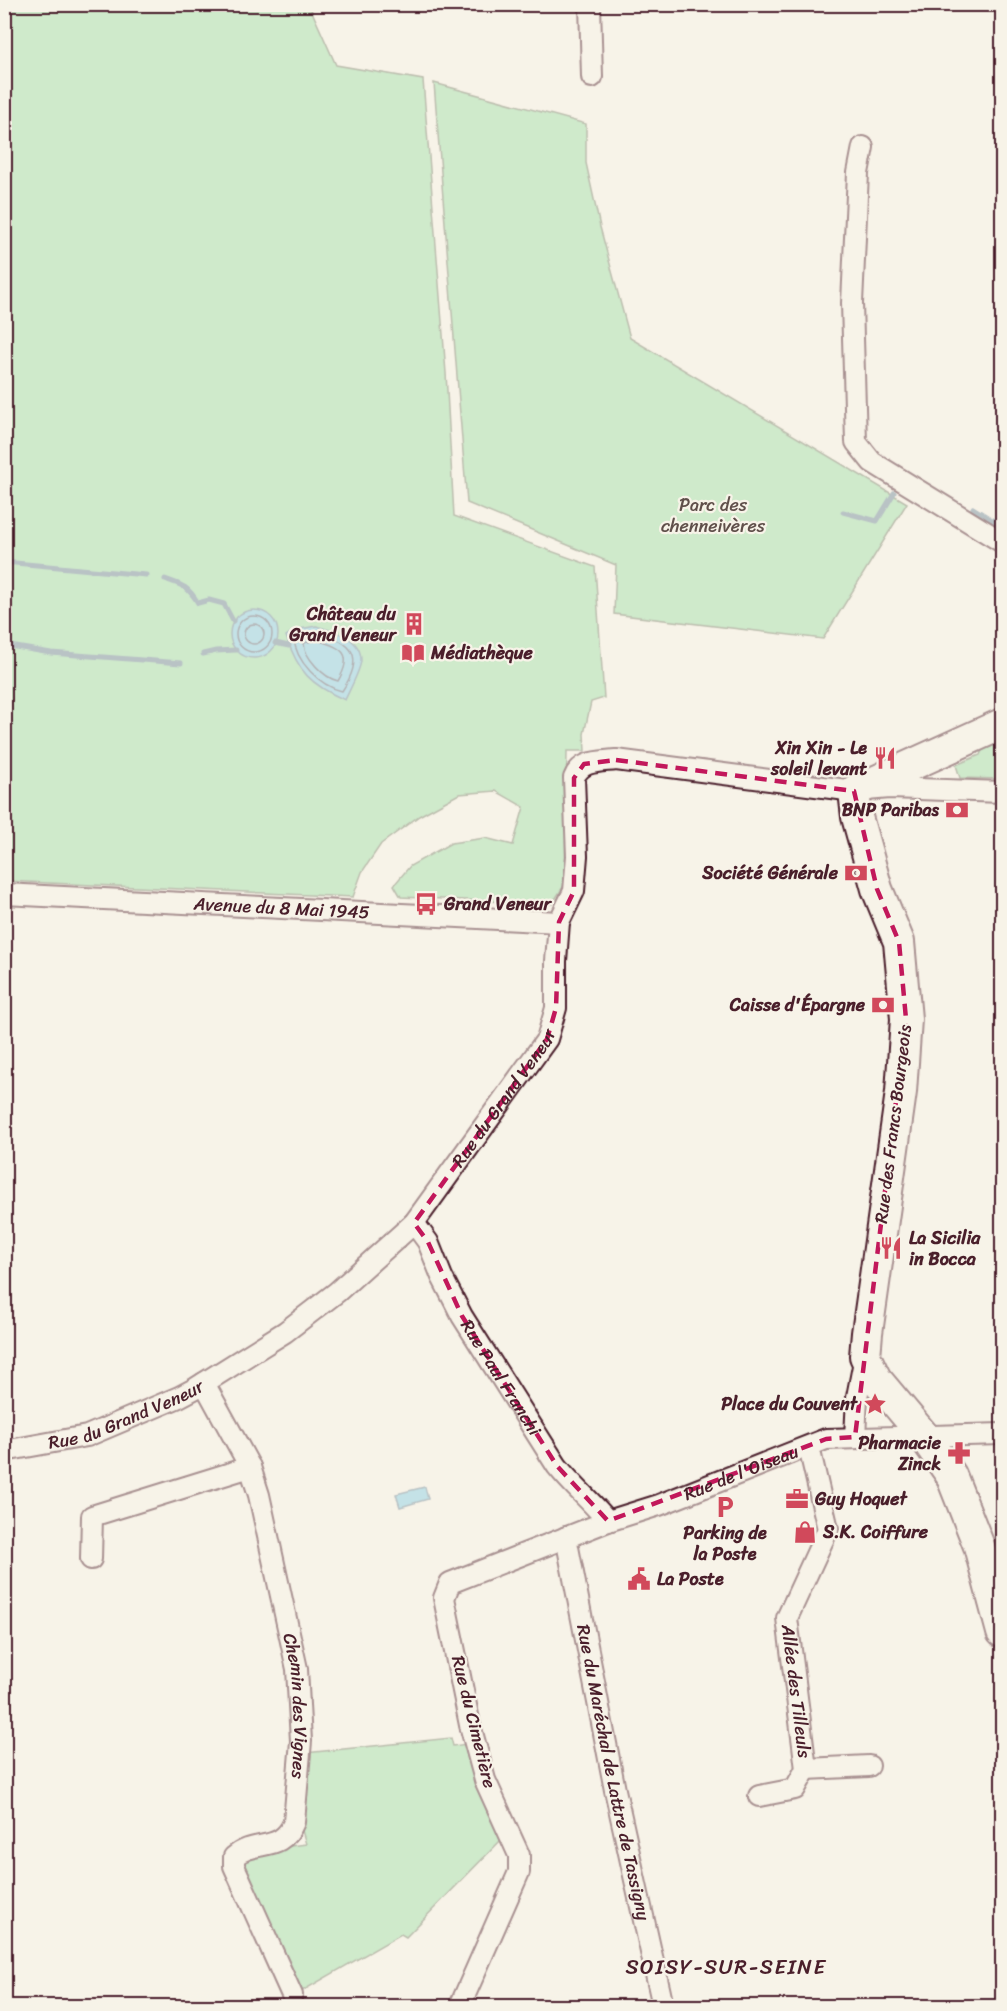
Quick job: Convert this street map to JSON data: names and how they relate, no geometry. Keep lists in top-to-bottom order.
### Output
{
  "streets": {
    "main road": ["Rue des Francs Bourgeois"],
    "street": [
      "Avenue du 8 Mai 1945",
      "Rue du Grand Veneur",
      "Rue Paul Franchi",
      "Rue de l'Oiseau",
      "Allée des Tilleuls",
      "Chemin des Vignes",
      "Rue du Cimetière",
      "Rue du Maréchal de Lattre de Tassigny"
    ]
  },
  "crossings": [
    ["Avenue du 8 Mai 1945", "Rue du Grand Veneur"],
    ["Rue du Grand Veneur", "Rue des Francs Bourgeois"],
    ["Rue du Grand Veneur", "Rue Paul Franchi"],
    ["Rue du Grand Veneur", "Chemin des Vignes"],
    ["Rue des Francs Bourgeois", "Rue de l'Oiseau"],
    ["Rue Paul Franchi", "Rue de l'Oiseau"],
    ["Rue de l'Oiseau", "Allée des Tilleuls"],
    ["Rue de l'Oiseau", "Rue du Cimetière"],
    ["Rue de l'Oiseau", "Rue du Maréchal de Lattre de Tassigny"],
    ["Rue du Cimetière", "Rue du Maréchal de Lattre de Tassigny"]
  ],
  "districts": ["SOISY-SUR-SEINE"],
  "parks": ["Parc des chenneivères"],
  "places": {
    "building": ["Château du Grand Veneur"],
    "library": ["Médiathèque"],
    "restaurant": ["Xin Xin - Le soleil levant", "La Sicilia in Bocca"],
    "bank": ["BNP Paribas", "Société Générale", "Caisse d'Épargne"],
    "bus stop": ["Grand Veneur"],
    "place": ["Place du Couvent"],
    "pharmacy": ["Pharmacie Zinck"],
    "office": ["Guy Hoquet"],
    "parking": ["Parking de la Poste"],
    "shop": ["S.K. Coiffure"],
    "public building": ["La Poste"]
  }
}
